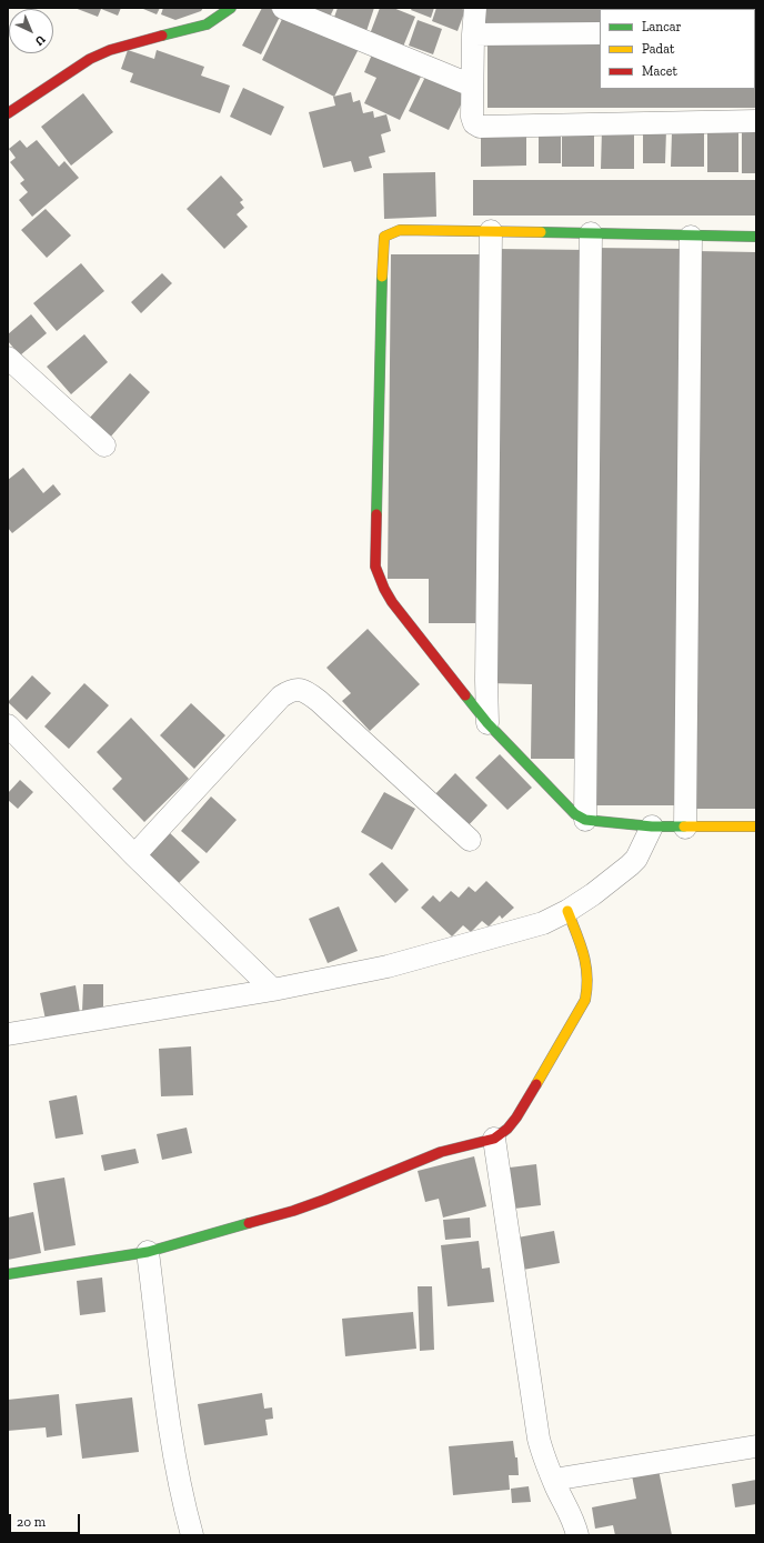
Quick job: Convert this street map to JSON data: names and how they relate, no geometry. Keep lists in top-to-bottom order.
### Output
{
  "legend": ["Lancar", "Padat", "Macet"],
  "scale_bar": "20 m",
  "north": "bottom right"
}
